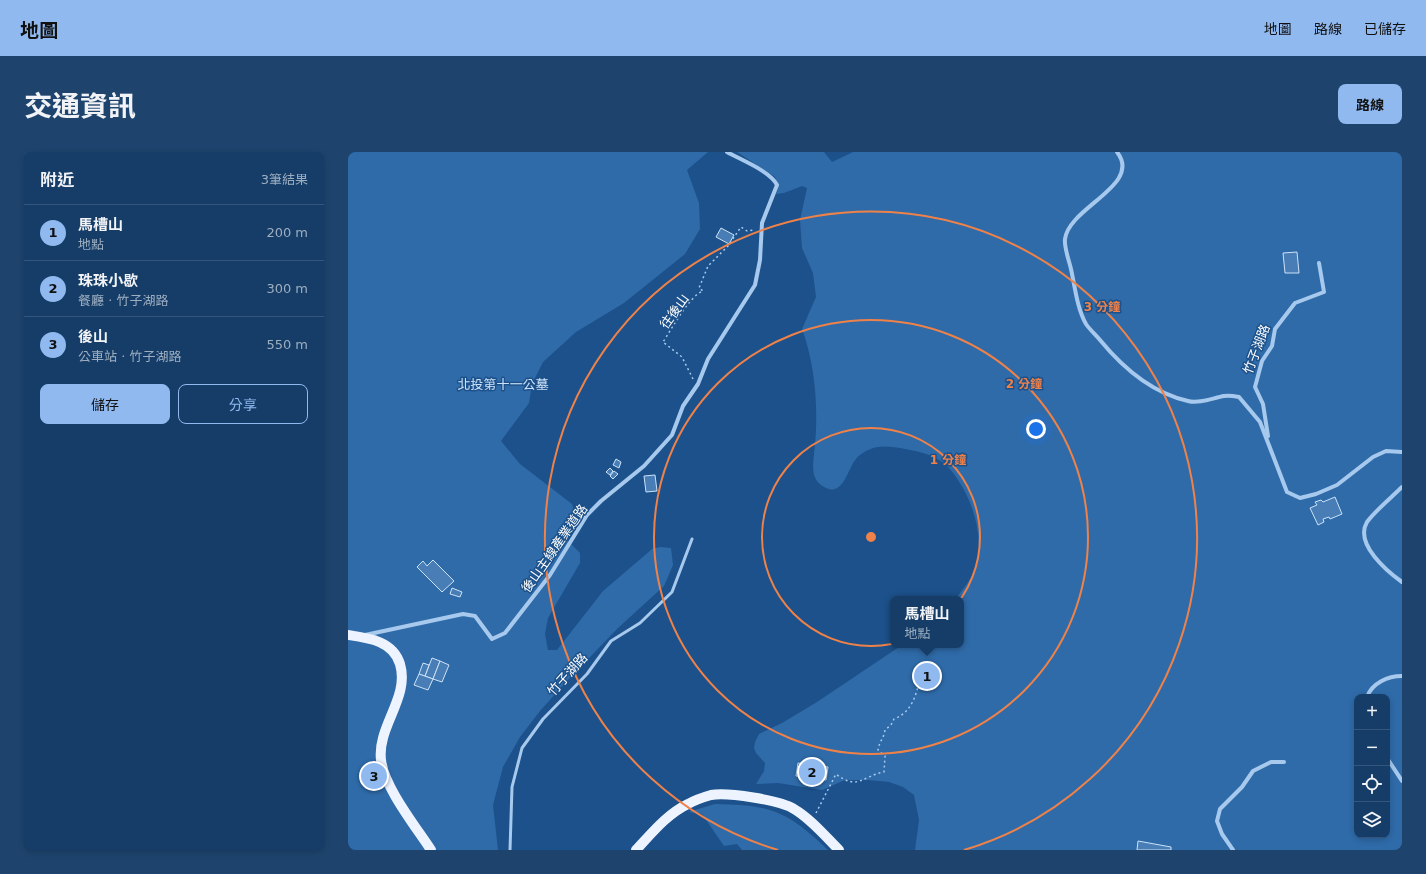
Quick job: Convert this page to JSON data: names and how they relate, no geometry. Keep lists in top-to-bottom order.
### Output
{
  "streets": {
    "street": ["竹子湖路", "後山主線產業道路"],
    "path": ["往後山"]
  },
  "crossings": [
    ["往後山", "後山主線產業道路"]
  ],
  "parks": ["北投第十一公墓"],
  "page": {
    "header": "地圖",
    "nav": ["地圖", "路線", "已儲存"],
    "title": "交通資訊",
    "buttons": [
      "路線",
      ["儲存", "分享"]
    ],
    "heading": ["附近", "3筆結果"],
    "list": [
      {
        "mark": "1",
        "name": "馬槽山",
        "note": "地點",
        "value": "200 m"
      },
      {
        "mark": "2",
        "name": "珠珠小歇",
        "note": "餐廳 · 竹子湖路",
        "value": "300 m"
      },
      {
        "mark": "3",
        "name": "後山",
        "note": "公車站 · 竹子湖路",
        "value": "550 m"
      }
    ],
    "popup": ["馬槽山", "地點"],
    "pins": ["1", "2", "3"],
    "map_buttons": ["+", "−"]
  },
  "rings": ["3 分鐘", "2 分鐘", "1 分鐘"]
}
